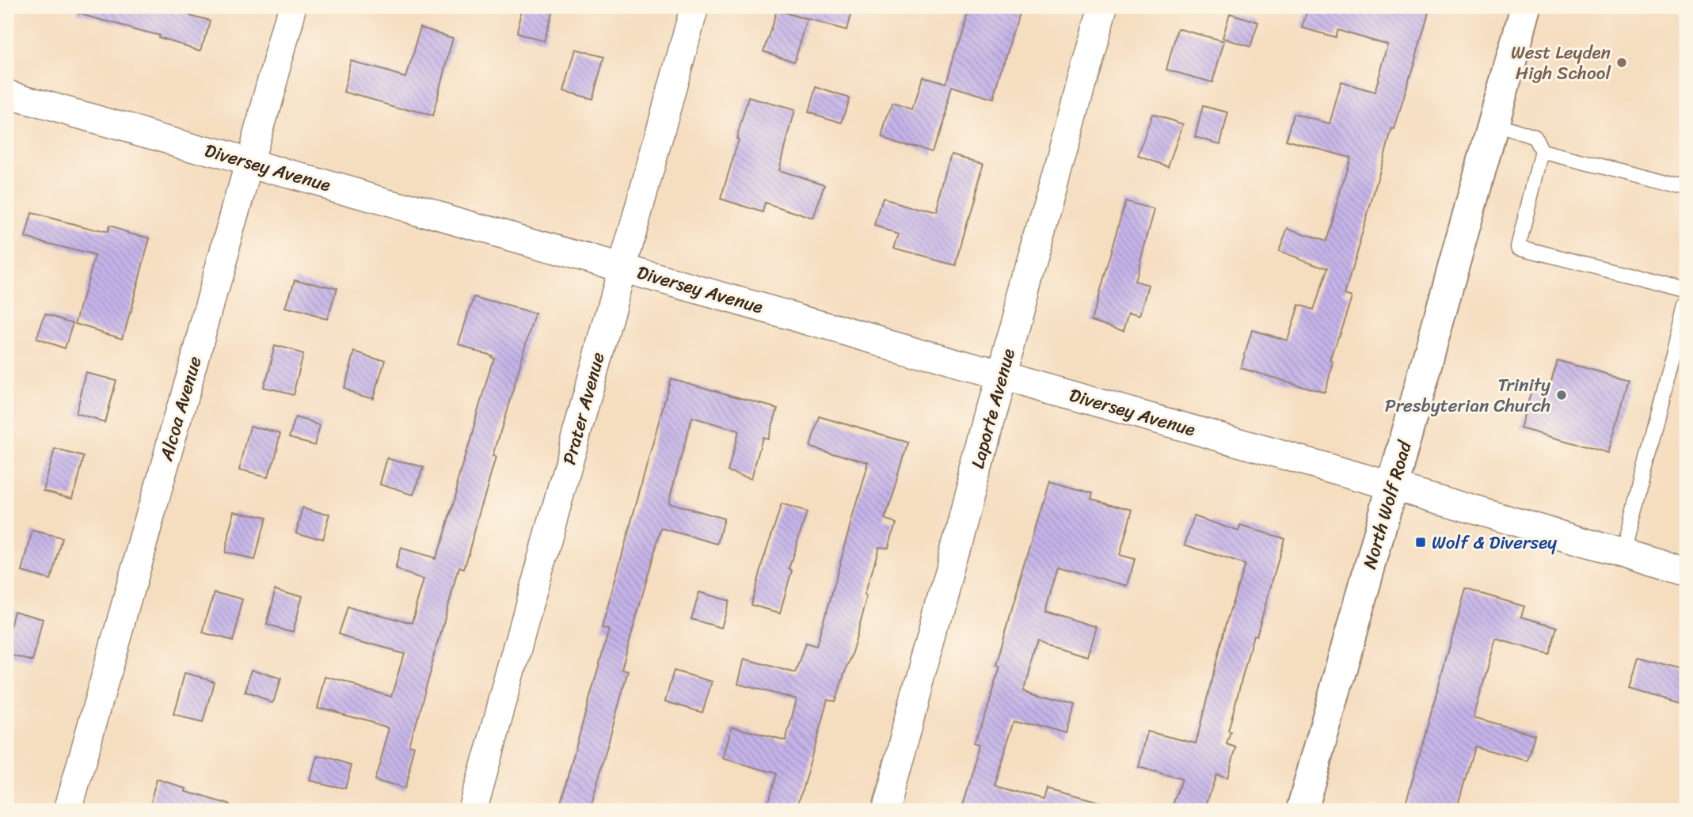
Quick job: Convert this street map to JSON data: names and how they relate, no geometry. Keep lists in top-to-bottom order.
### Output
{
  "streets": {
    "main road": ["North Wolf Road"],
    "street": [
      "Diversey Avenue",
      "Alcoa Avenue",
      "Prater Avenue",
      "Laporte Avenue"
    ]
  },
  "crossings": [
    ["Diversey Avenue", "Alcoa Avenue"],
    ["Diversey Avenue", "Prater Avenue"],
    ["Diversey Avenue", "Laporte Avenue"],
    ["Diversey Avenue", "North Wolf Road"]
  ],
  "places": {
    "other": ["West Leyden High School", "Trinity Presbyterian Church"],
    "transit": ["Wolf & Diversey"]
  }
}
